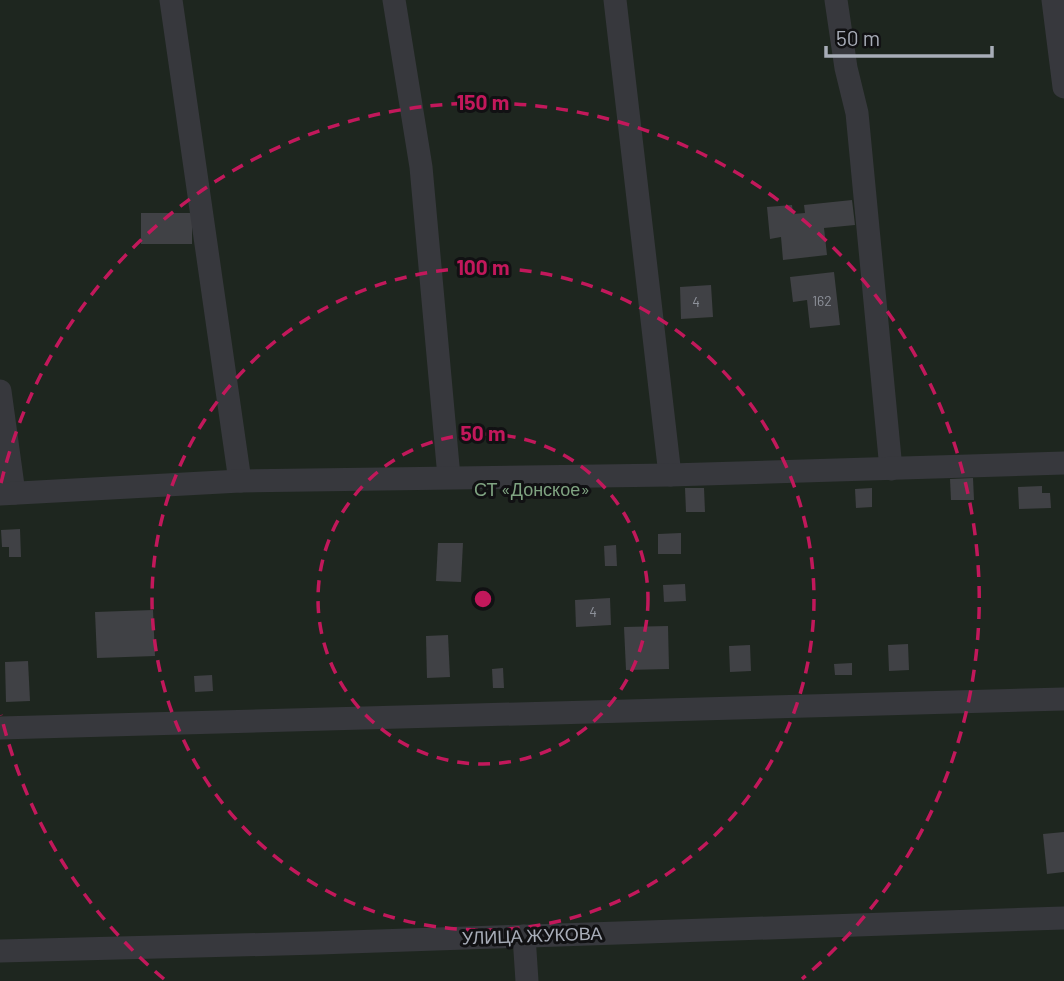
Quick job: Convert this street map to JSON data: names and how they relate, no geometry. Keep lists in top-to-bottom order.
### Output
{
  "streets": {
    "lane": ["УЛИЦА ЖУКОВА"]
  },
  "parks": ["СТ «Донское»"],
  "house_numbers": ["162", "4", "4"],
  "scale_bar": "50 m",
  "rings": ["150 m", "100 m", "50 m"]
}
